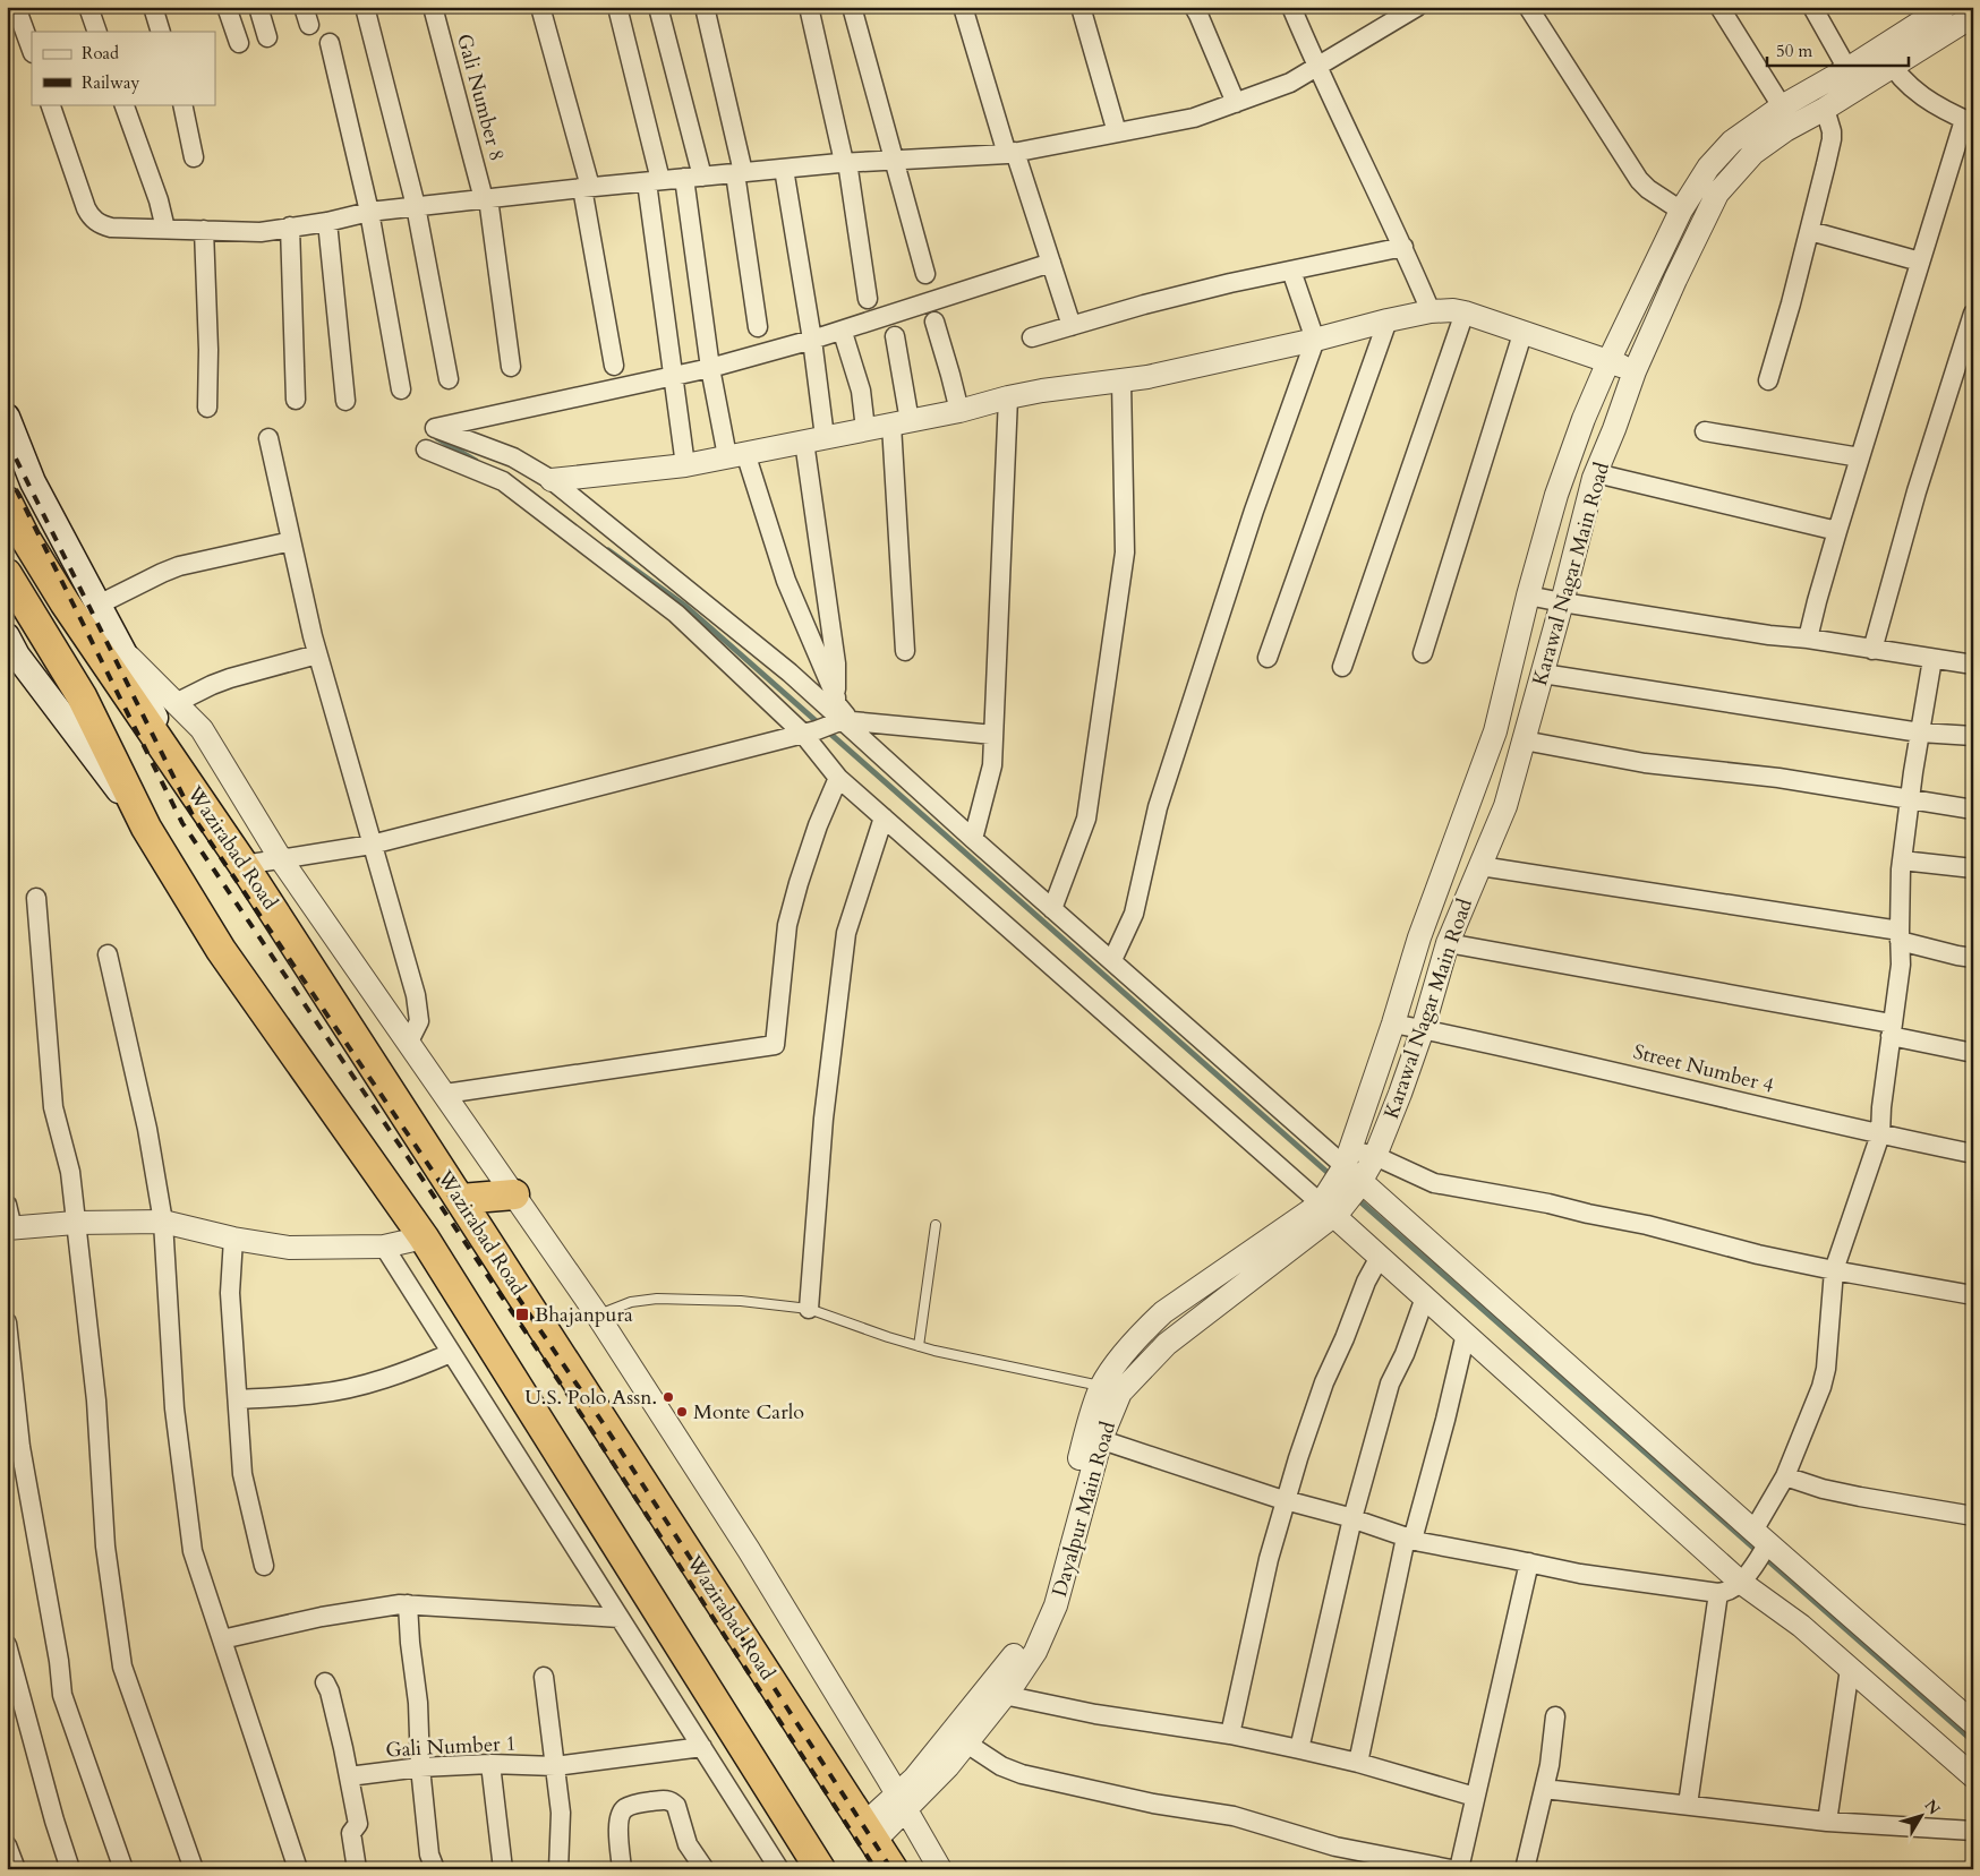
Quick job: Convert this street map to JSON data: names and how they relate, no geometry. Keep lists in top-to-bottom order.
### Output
{
  "streets": {
    "highway": ["Wazirabad Road"],
    "street": [
      "Gali Number 8",
      "Karawal Nagar Main Road",
      "Street Number 4",
      "Dayalpur Main Road",
      "Gali Number 1"
    ]
  },
  "crossings": [
    ["Karawal Nagar Main Road", "Street Number 4"],
    ["Karawal Nagar Main Road", "Dayalpur Main Road"],
    ["Wazirabad Road", "Dayalpur Main Road"]
  ],
  "places": {
    "transit": ["Bhajanpura"],
    "other": ["U.S. Polo Assn.", "Monte Carlo"]
  },
  "legend": ["Road", "Railway"],
  "scale_bar": "50 m",
  "north": "top right"
}
